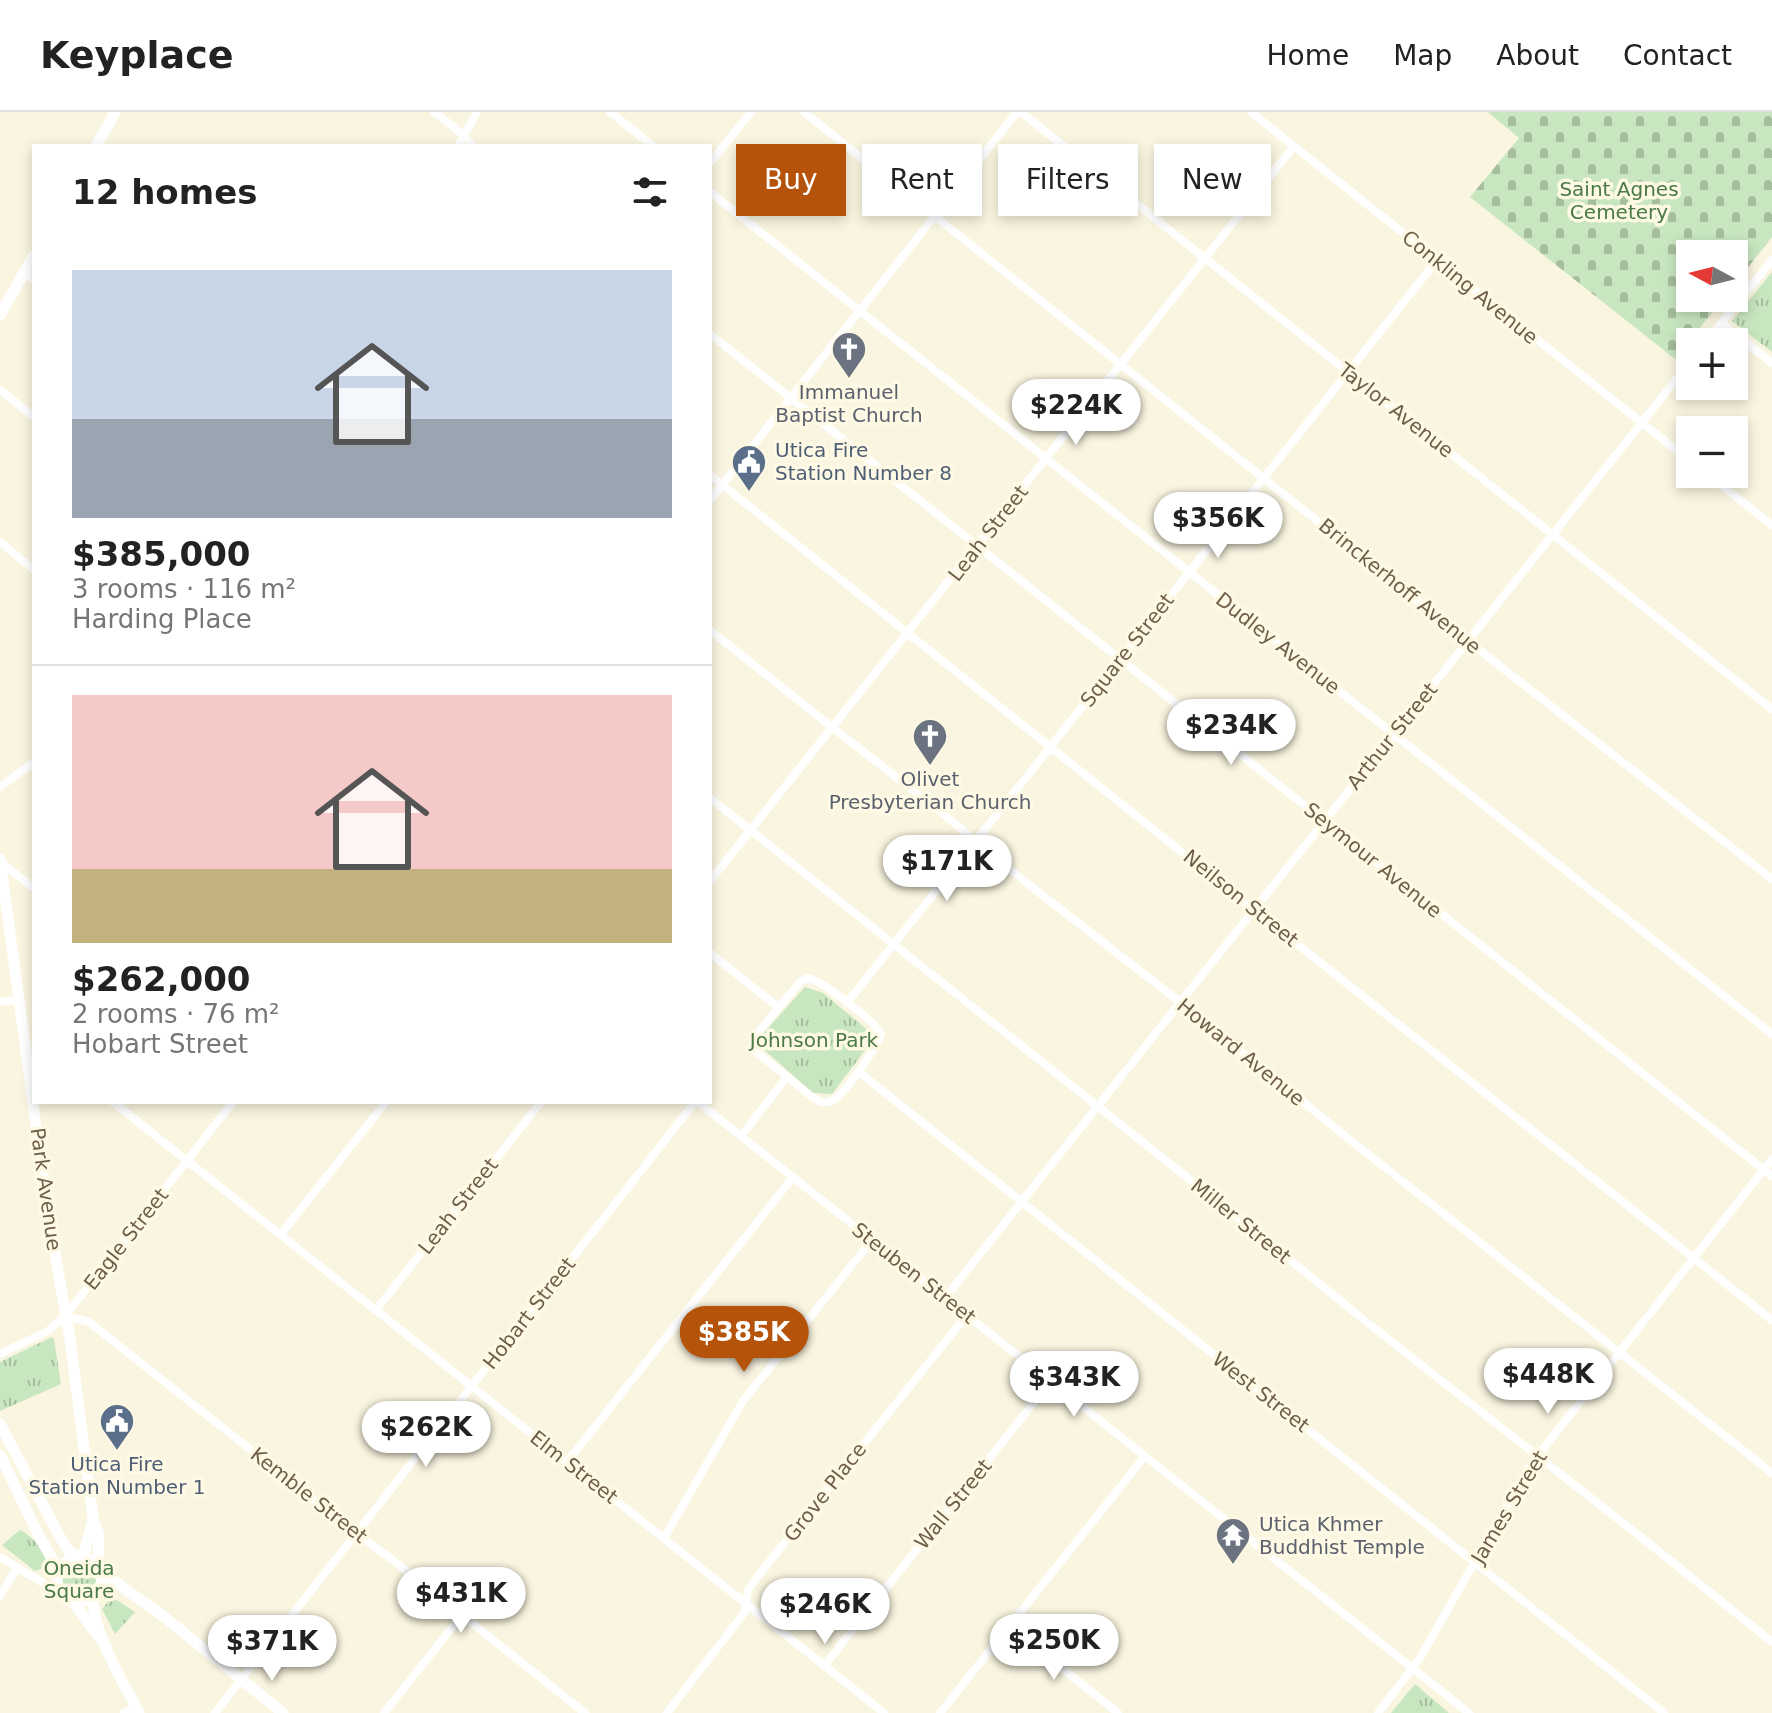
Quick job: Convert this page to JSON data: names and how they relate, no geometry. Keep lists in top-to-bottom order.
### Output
{
  "streets": {
    "street": [
      "Conkling Avenue",
      "Taylor Avenue",
      "Leah Street",
      "Brinckerhoff Avenue",
      "Dudley Avenue",
      "Square Street",
      "Arthur Street",
      "Seymour Avenue",
      "Neilson Street",
      "Howard Avenue",
      "Park Avenue",
      "Miller Street",
      "Eagle Street",
      "Steuben Street",
      "Hobart Street",
      "West Street",
      "Elm Street",
      "Grove Place",
      "Kemble Street",
      "Wall Street",
      "James Street"
    ]
  },
  "crossings": [
    ["Conkling Avenue", "Leah Street"],
    ["Conkling Avenue", "Square Street"],
    ["Conkling Avenue", "Arthur Street"],
    ["Taylor Avenue", "Leah Street"],
    ["Taylor Avenue", "Square Street"],
    ["Taylor Avenue", "Arthur Street"],
    ["Leah Street", "Brinckerhoff Avenue"],
    ["Leah Street", "Dudley Avenue"],
    ["Leah Street", "Seymour Avenue"],
    ["Leah Street", "Neilson Street"],
    ["Leah Street", "Howard Avenue"],
    ["Leah Street", "Miller Street"],
    ["Leah Street", "Elm Street"],
    ["Brinckerhoff Avenue", "Square Street"],
    ["Brinckerhoff Avenue", "Arthur Street"],
    ["Dudley Avenue", "Square Street"],
    ["Dudley Avenue", "Arthur Street"],
    ["Square Street", "Seymour Avenue"],
    ["Square Street", "Neilson Street"],
    ["Square Street", "Howard Avenue"],
    ["Square Street", "Miller Street"],
    ["Square Street", "West Street"],
    ["Arthur Street", "Seymour Avenue"],
    ["Arthur Street", "Neilson Street"],
    ["Arthur Street", "Howard Avenue"],
    ["Arthur Street", "Miller Street"],
    ["Arthur Street", "Steuben Street"],
    ["Arthur Street", "West Street"],
    ["Seymour Avenue", "James Street"],
    ["Neilson Street", "James Street"],
    ["Howard Avenue", "James Street"],
    ["Park Avenue", "Eagle Street"],
    ["Park Avenue", "Kemble Street"],
    ["Miller Street", "James Street"],
    ["Eagle Street", "Elm Street"],
    ["Eagle Street", "Kemble Street"],
    ["Steuben Street", "Grove Place"],
    ["Steuben Street", "Wall Street"],
    ["Steuben Street", "James Street"],
    ["Hobart Street", "Elm Street"],
    ["Hobart Street", "Kemble Street"],
    ["West Street", "James Street"],
    ["Elm Street", "Grove Place"],
    ["Elm Street", "Wall Street"]
  ],
  "parks": ["Saint Agnes Cemetery", "Johnson Park", "Oneida Square"],
  "places": {
    "church": ["Immanuel Baptist Church", "Olivet Presbyterian Church"],
    "public building": ["Utica Fire Station Number 8", "Utica Fire Station Number 1"],
    "temple": ["Utica Khmer Buddhist Temple"]
  },
  "north": "left",
  "page": {
    "header": "Keyplace",
    "nav": [
      "Home",
      "Map",
      "About",
      "Contact"
    ],
    "chip": [
      "Buy",
      "Rent",
      "Filters",
      "New"
    ],
    "heading": "12 homes",
    "map_buttons": ["+", "−"],
    "list": [
      {
        "name": "$385,000",
        "note": "3 rooms · 116 m² · Harding Place"
      },
      {
        "name": "$262,000",
        "note": "2 rooms · 76 m² · Hobart Street"
      }
    ],
    "price": [
      "$224K",
      "$356K",
      "$234K",
      "$171K",
      "$385K",
      "$448K",
      "$343K",
      "$262K",
      "$431K",
      "$246K",
      "$250K",
      "$371K"
    ]
  }
}
